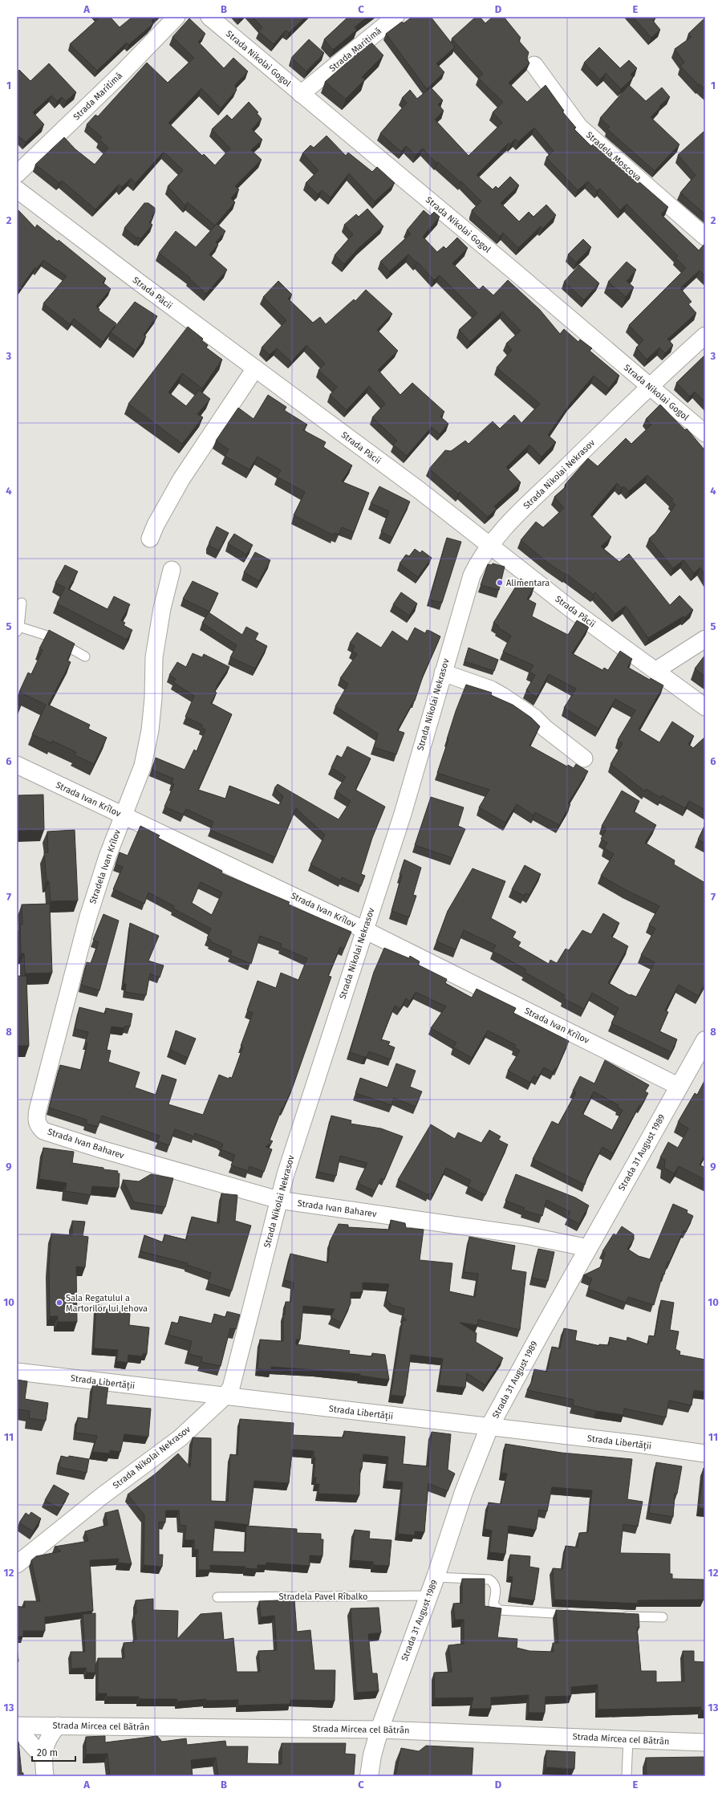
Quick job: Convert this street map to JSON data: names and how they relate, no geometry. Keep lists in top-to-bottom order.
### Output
{
  "streets": {
    "main road": ["Strada 31 August 1989"],
    "street": [
      "Strada Maritimă",
      "Strada Nikolai Gogol",
      "Stradela Moscova",
      "Strada Păcii",
      "Strada Nikolai Nekrasov",
      "Strada Ivan Krîlov",
      "Stradela Ivan Krîlov",
      "Strada Ivan Baharev",
      "Strada Libertății",
      "Strada Mircea cel Bătrân"
    ],
    "lane": ["Stradela Pavel Rîbalko"]
  },
  "crossings": [
    ["Strada Maritimă", "Strada Nikolai Gogol"],
    ["Strada Nikolai Gogol", "Strada Nikolai Nekrasov"],
    ["Strada Păcii", "Strada Nikolai Nekrasov"],
    ["Strada Nikolai Nekrasov", "Strada Ivan Krîlov"],
    ["Strada Nikolai Nekrasov", "Strada Ivan Baharev"],
    ["Strada Nikolai Nekrasov", "Strada Libertății"],
    ["Strada Ivan Krîlov", "Stradela Ivan Krîlov"],
    ["Strada Ivan Krîlov", "Strada 31 August 1989"],
    ["Stradela Ivan Krîlov", "Strada Ivan Baharev"],
    ["Strada Ivan Baharev", "Strada 31 August 1989"],
    ["Strada 31 August 1989", "Strada Libertății"],
    ["Strada 31 August 1989", "Stradela Pavel Rîbalko"],
    ["Strada 31 August 1989", "Strada Mircea cel Bătrân"]
  ],
  "places": ["Alimentara", "Sala Regatului a Martorilor lui Iehova"],
  "scale_bar": "20 m",
  "grid": {
    "columns": [
      "A",
      "B",
      "C",
      "D",
      "E"
    ],
    "rows": [
      "1",
      "2",
      "3",
      "4",
      "5",
      "6",
      "7",
      "8",
      "9",
      "10",
      "11",
      "12",
      "13"
    ]
  }
}
